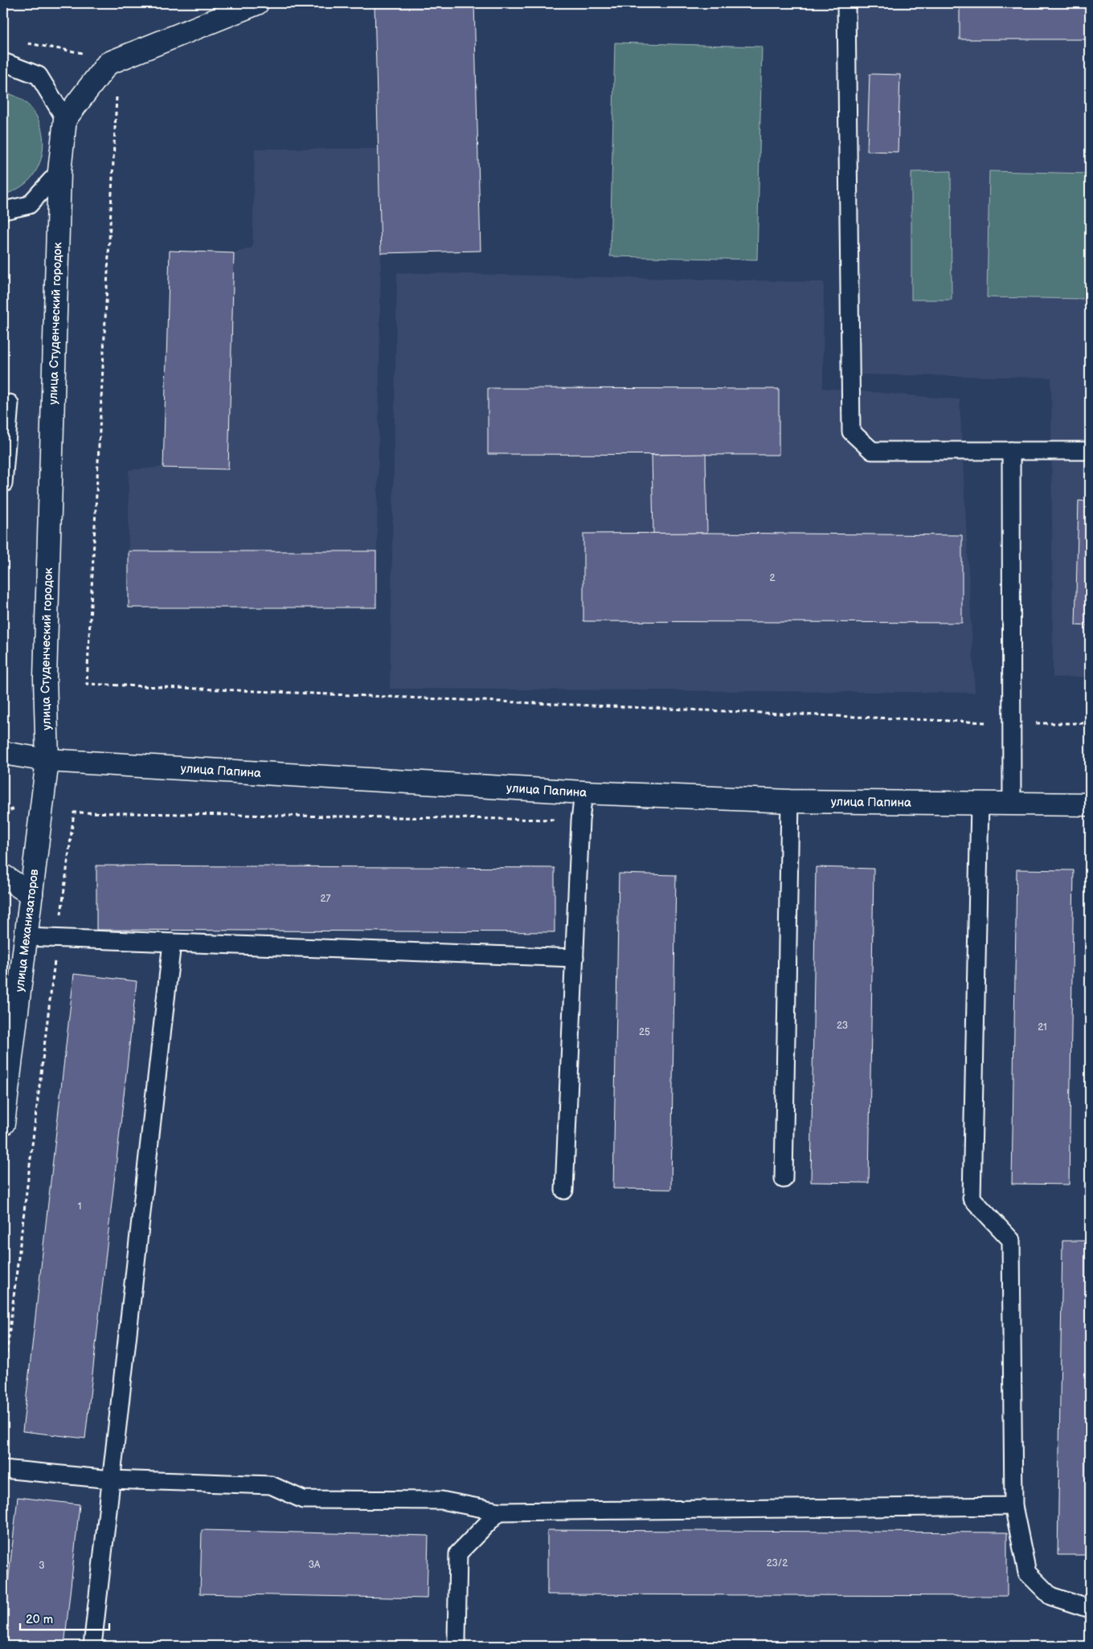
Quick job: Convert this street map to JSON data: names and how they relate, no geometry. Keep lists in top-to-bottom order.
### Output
{
  "streets": {
    "street": ["улица Студенческий городок", "улица Папина", "улица Механизаторов"]
  },
  "crossings": [
    ["улица Студенческий городок", "улица Папина"],
    ["улица Студенческий городок", "улица Механизаторов"],
    ["улица Папина", "улица Механизаторов"]
  ],
  "house_numbers": [
    "2",
    "27",
    "23",
    "21",
    "25",
    "1",
    "23/2",
    "3А",
    "3"
  ],
  "scale_bar": "20 m"
}
